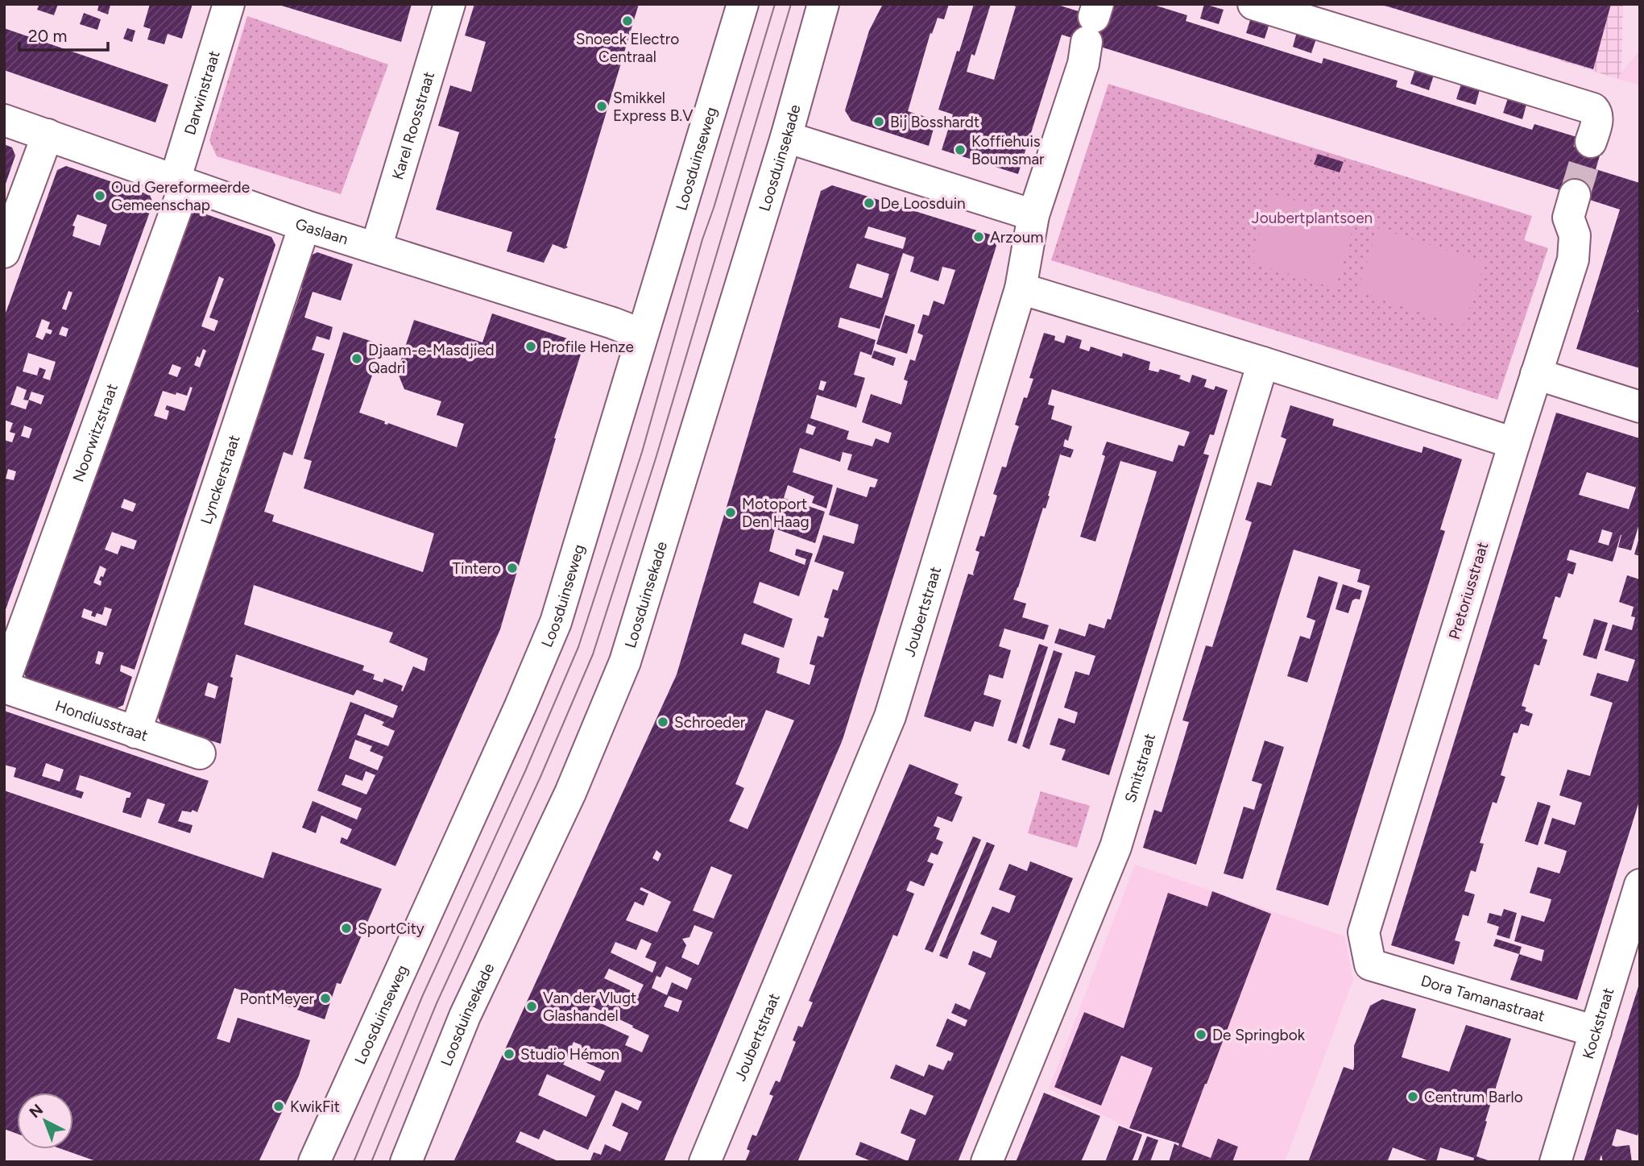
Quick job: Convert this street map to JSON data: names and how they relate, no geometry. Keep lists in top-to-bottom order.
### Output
{
  "streets": {
    "street": [
      "Darwinstraat",
      "Karel Roosstraat",
      "Loosduinsekade",
      "Loosduinseweg",
      "Gaslaan",
      "Noorwitzstraat",
      "Lynckerstraat",
      "Pretoriusstraat",
      "Joubertstraat",
      "Hondiusstraat",
      "Smitstraat",
      "Dora Tamanastraat",
      "Kockstraat"
    ]
  },
  "crossings": [
    ["Darwinstraat", "Gaslaan"],
    ["Darwinstraat", "Noorwitzstraat"],
    ["Karel Roosstraat", "Gaslaan"],
    ["Loosduinseweg", "Gaslaan"],
    ["Gaslaan", "Noorwitzstraat"],
    ["Gaslaan", "Lynckerstraat"],
    ["Lynckerstraat", "Hondiusstraat"],
    ["Pretoriusstraat", "Dora Tamanastraat"],
    ["Dora Tamanastraat", "Kockstraat"]
  ],
  "parks": ["Joubertplantsoen"],
  "places": [
    "Snoeck Electro Centraal",
    "Smikkel Express B.V",
    "Bij Bosshardt",
    "Koffiehuis Boumsmar",
    "Oud Gereformeerde Gemeenschap",
    "De Loosduin",
    "Arzoum",
    "Profile Henze",
    "Djaam-e-Masdjied Qadri",
    "Motoport Den Haag",
    "Tintero",
    "Schroeder",
    "SportCity",
    "PontMeyer",
    "Van der Vlugt Glashandel",
    "De Springbok",
    "Studio Hémon",
    "Centrum Barlo",
    "KwikFit"
  ],
  "scale_bar": "20 m",
  "north": "top left"
}
